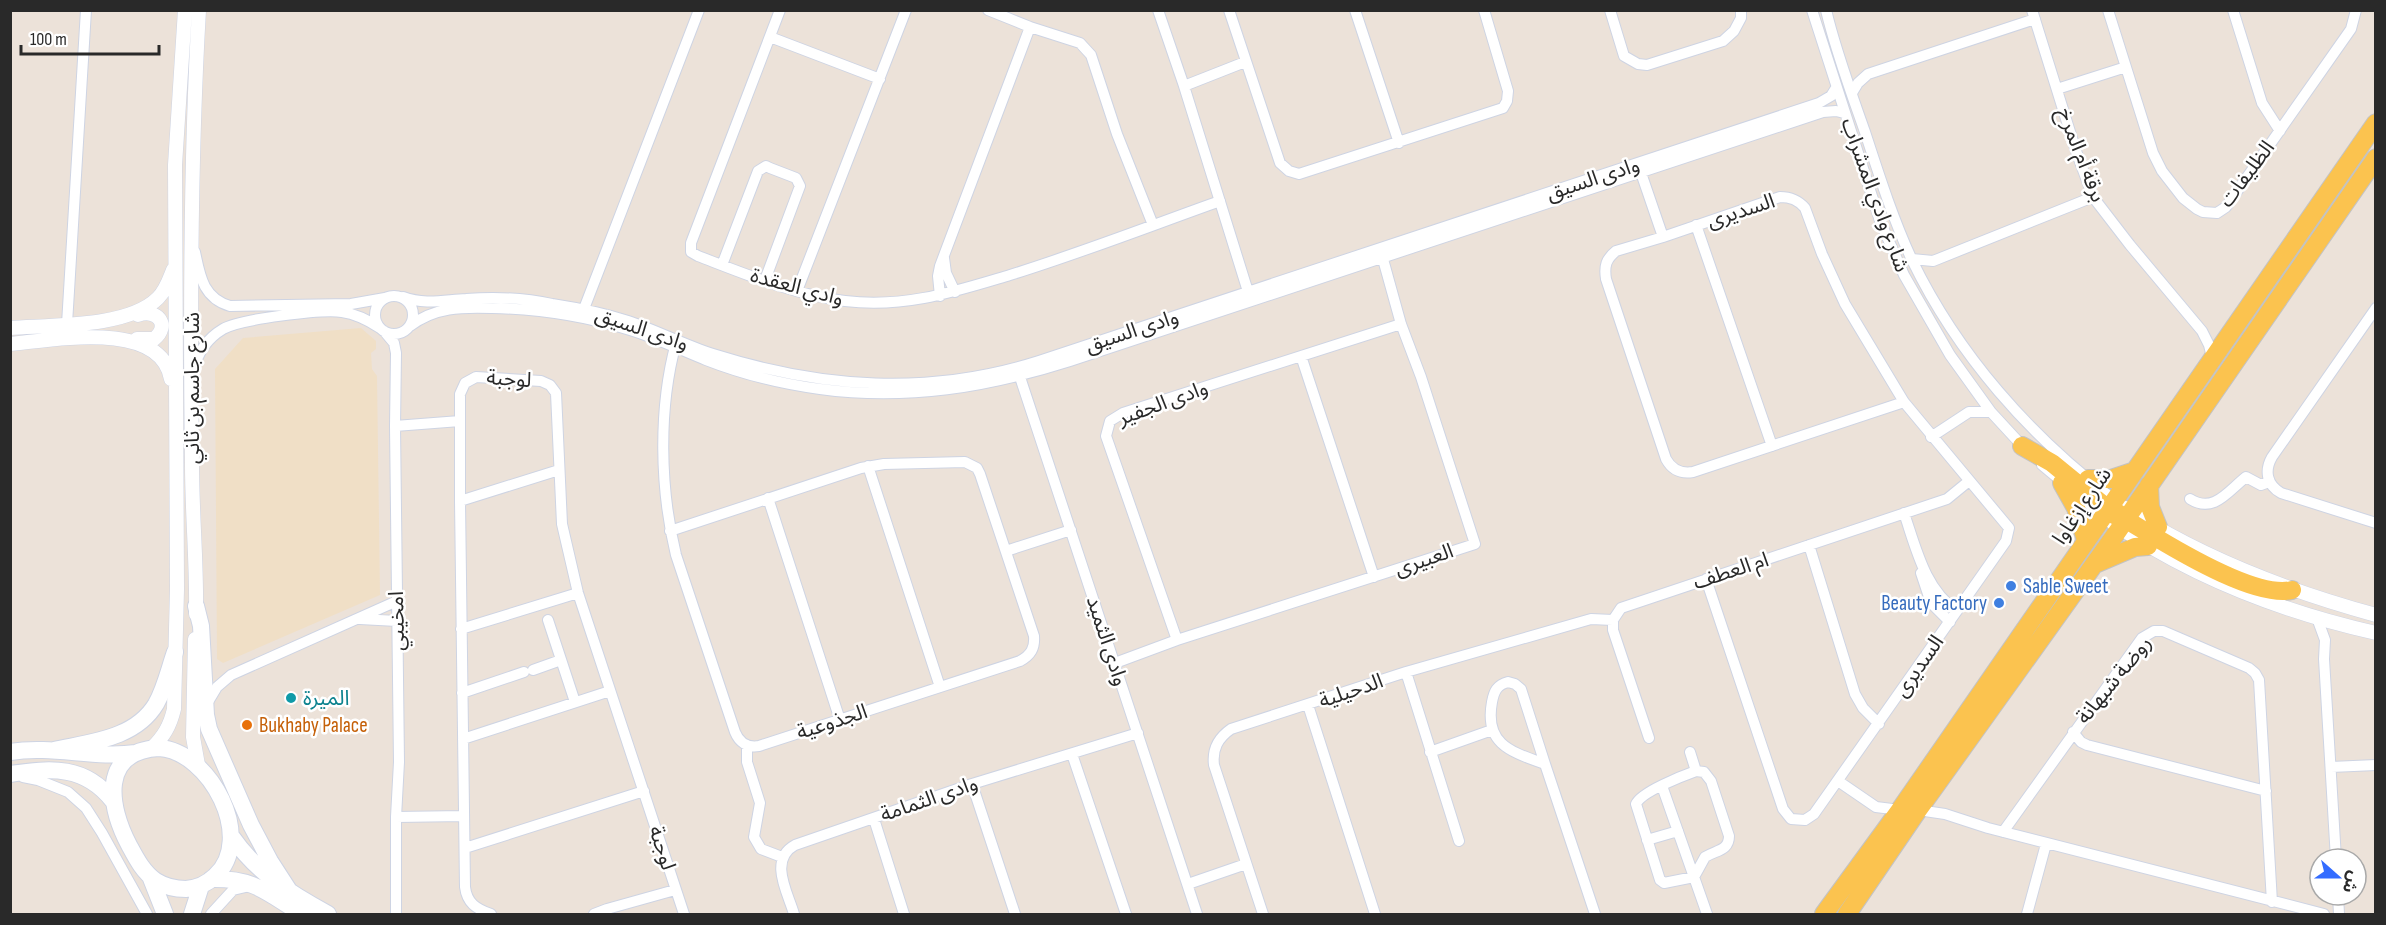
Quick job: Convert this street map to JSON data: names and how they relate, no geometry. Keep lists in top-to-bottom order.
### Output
{
  "streets": {
    "main road": ["شارع إزغاوا"],
    "street": [
      "برقة أم المرخ",
      "الظليفات",
      "وادى السيق",
      "شارع وادي المشراب",
      "السديرى",
      "وادي العقدة",
      "لوجبة",
      "شارع جاسم بن ثاني",
      "وادى الجفير",
      "العبيرى",
      "ام العطف",
      "امخيبي",
      "وادى الثميد",
      "روضة شبهانة",
      "الدحيلية",
      "الجذوعية",
      "وادى الثمامة"
    ]
  },
  "crossings": [
    ["برقة أم المرخ", "شارع وادي المشراب"],
    ["برقة أم المرخ", "شارع إزغاوا"],
    ["وادى السيق", "شارع وادي المشراب"],
    ["وادى السيق", "العبيرى"],
    ["وادى السيق", "امخيبي"],
    ["وادى السيق", "وادى الثميد"],
    ["شارع وادي المشراب", "شارع إزغاوا"],
    ["السديرى", "ام العطف"],
    ["وادى الجفير", "العبيرى"],
    ["العبيرى", "وادى الثميد"],
    ["ام العطف", "الدحيلية"],
    ["وادى الثميد", "وادى الثمامة"]
  ],
  "places": [
    "Sable Sweet",
    "Beauty Factory",
    "الميرة",
    "Bukhaby Palace"
  ],
  "scale_bar": "100 m",
  "north": "right"
}
